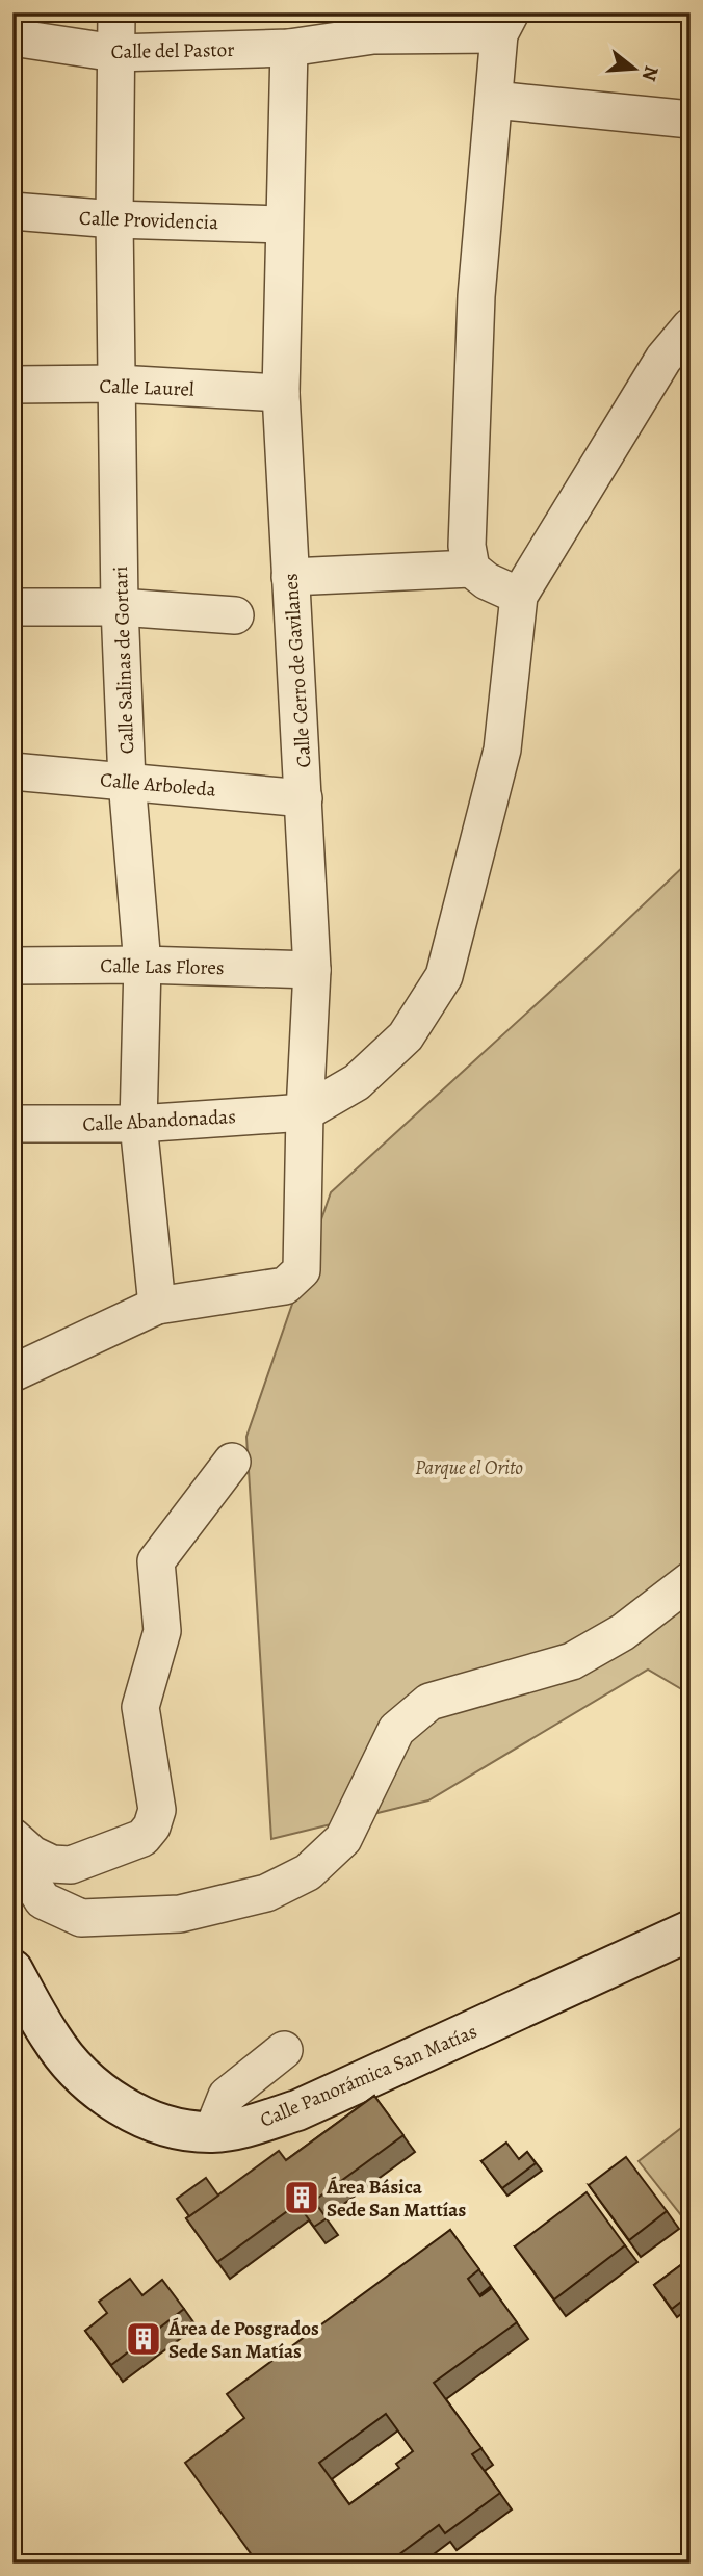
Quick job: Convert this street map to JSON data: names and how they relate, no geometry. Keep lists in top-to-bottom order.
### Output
{
  "streets": {
    "street": [
      "Calle del Pastor",
      "Calle Providencia",
      "Calle Laurel",
      "Calle Salinas de Gortari",
      "Calle Cerro de Gavilanes",
      "Calle Arboleda",
      "Calle Las Flores",
      "Calle Abandonadas",
      "Calle Panorámica San Matías"
    ]
  },
  "crossings": [
    ["Calle del Pastor", "Calle Salinas de Gortari"],
    ["Calle del Pastor", "Calle Cerro de Gavilanes"],
    ["Calle Providencia", "Calle Salinas de Gortari"],
    ["Calle Providencia", "Calle Cerro de Gavilanes"],
    ["Calle Laurel", "Calle Salinas de Gortari"],
    ["Calle Laurel", "Calle Cerro de Gavilanes"],
    ["Calle Salinas de Gortari", "Calle Cerro de Gavilanes"],
    ["Calle Salinas de Gortari", "Calle Arboleda"],
    ["Calle Salinas de Gortari", "Calle Las Flores"],
    ["Calle Salinas de Gortari", "Calle Abandonadas"],
    ["Calle Cerro de Gavilanes", "Calle Arboleda"],
    ["Calle Cerro de Gavilanes", "Calle Las Flores"],
    ["Calle Cerro de Gavilanes", "Calle Abandonadas"]
  ],
  "parks": ["Parque el Orito"],
  "places": {
    "building": ["Área Básica Sede San Mattías", "Área de Posgrados Sede San Matías"]
  },
  "north": "right"
}
